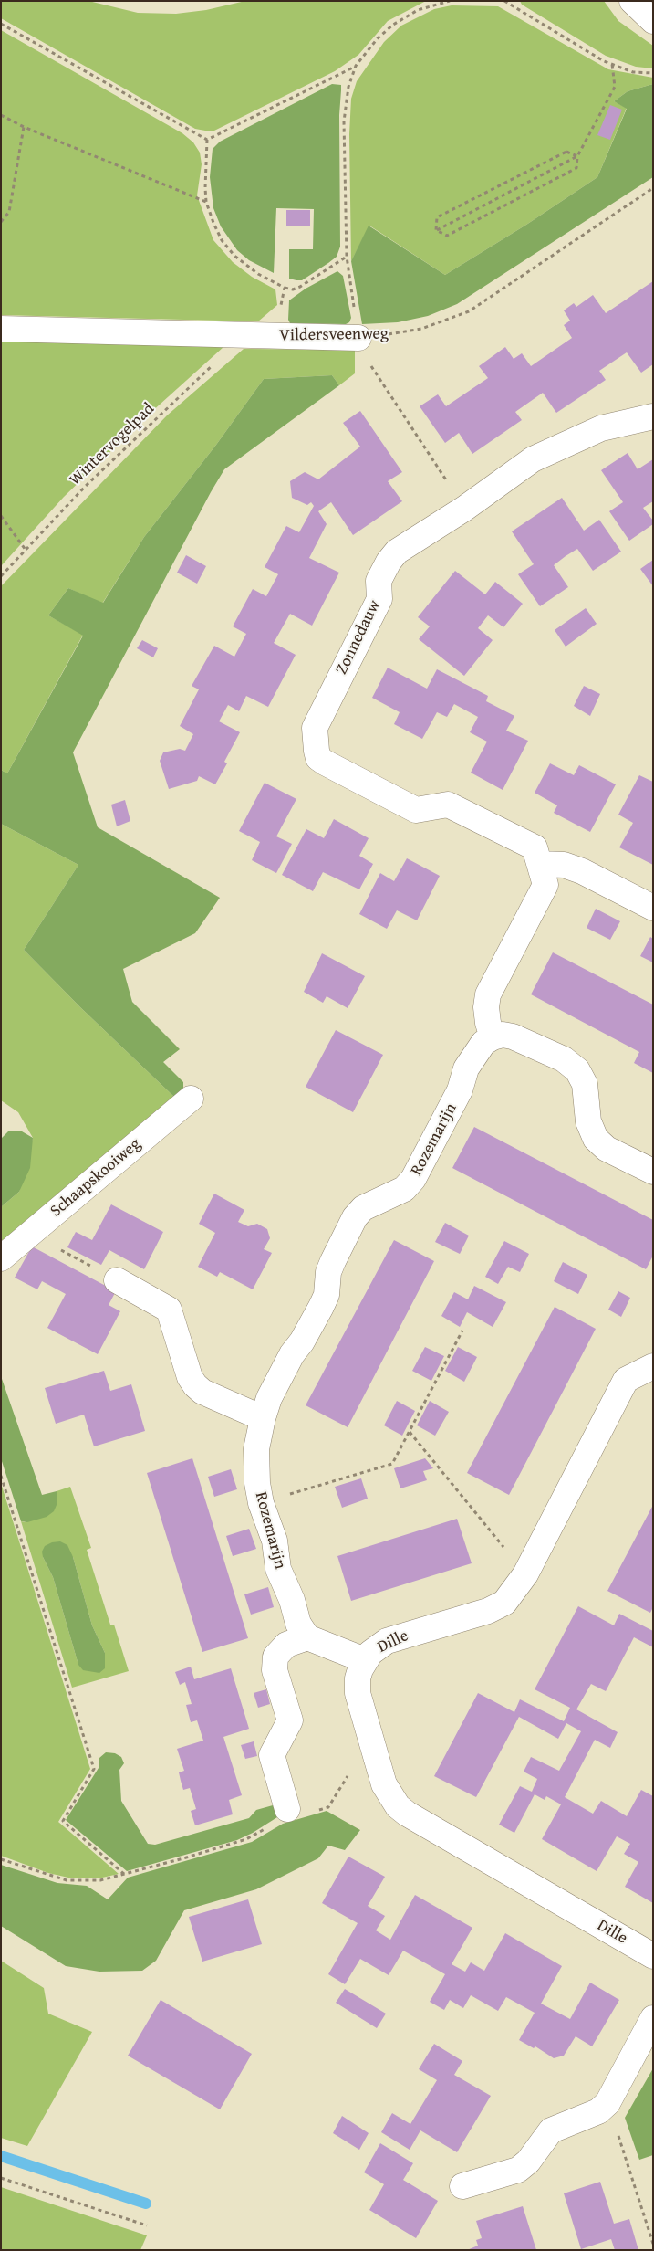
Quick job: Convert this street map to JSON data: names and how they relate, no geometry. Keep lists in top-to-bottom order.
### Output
{
  "streets": {
    "street": [
      "Vildersveenweg",
      "Zonnedauw",
      "Rozemarijn",
      "Schaapskooiweg",
      "Dille"
    ],
    "path": ["Wintervogelpad"]
  },
  "crossings": [
    ["Vildersveenweg", "Wintervogelpad"],
    ["Zonnedauw", "Rozemarijn"]
  ]
}
